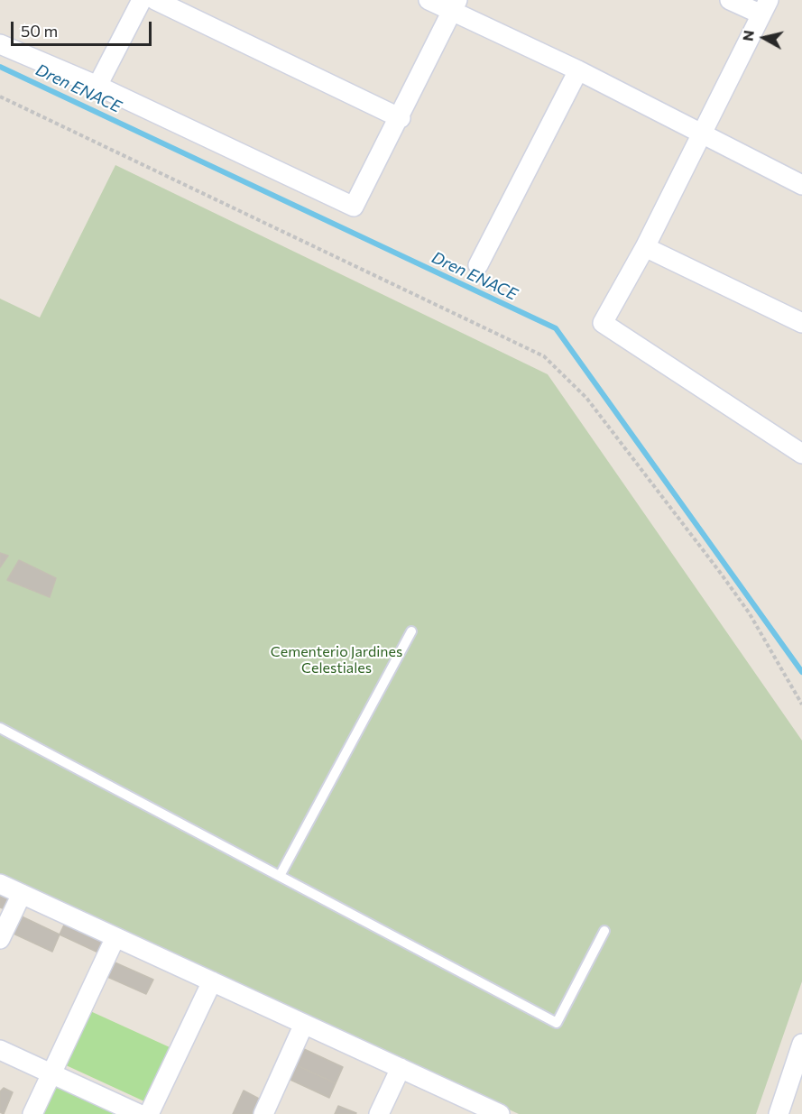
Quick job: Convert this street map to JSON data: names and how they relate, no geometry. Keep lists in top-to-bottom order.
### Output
{
  "water": ["Dren ENACE"],
  "parks": ["Cementerio Jardines Celestiales"],
  "scale_bar": "50 m",
  "north": "left"
}
